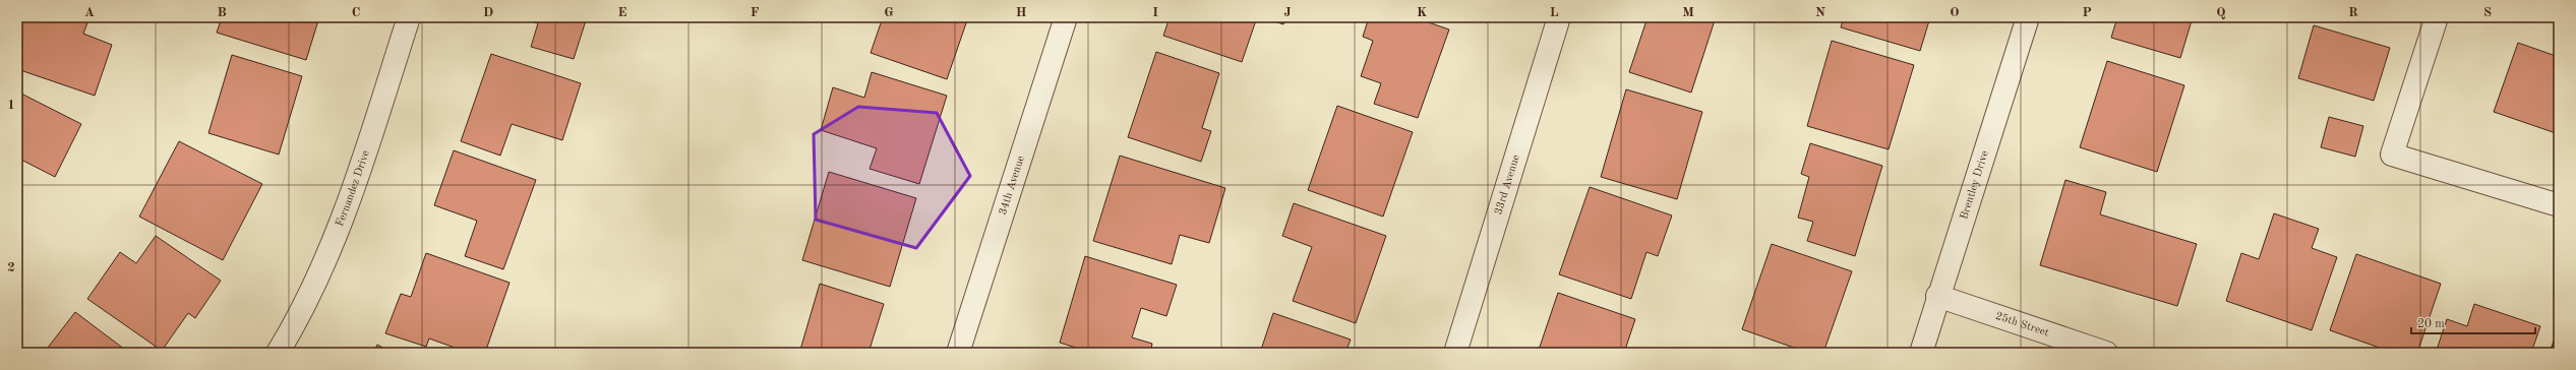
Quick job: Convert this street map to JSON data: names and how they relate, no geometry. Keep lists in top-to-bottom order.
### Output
{
  "streets": {
    "street": [
      "34th Avenue",
      "33rd Avenue",
      "Brentley Drive",
      "Fernandez Drive",
      "25th Street"
    ]
  },
  "crossings": [
    ["Brentley Drive", "25th Street"]
  ],
  "scale_bar": "20 m",
  "grid": {
    "columns": [
      "A",
      "B",
      "C",
      "D",
      "E",
      "F",
      "G",
      "H",
      "I",
      "J",
      "K",
      "L",
      "M",
      "N",
      "O",
      "P",
      "Q",
      "R",
      "S"
    ],
    "rows": ["1", "2"]
  }
}
